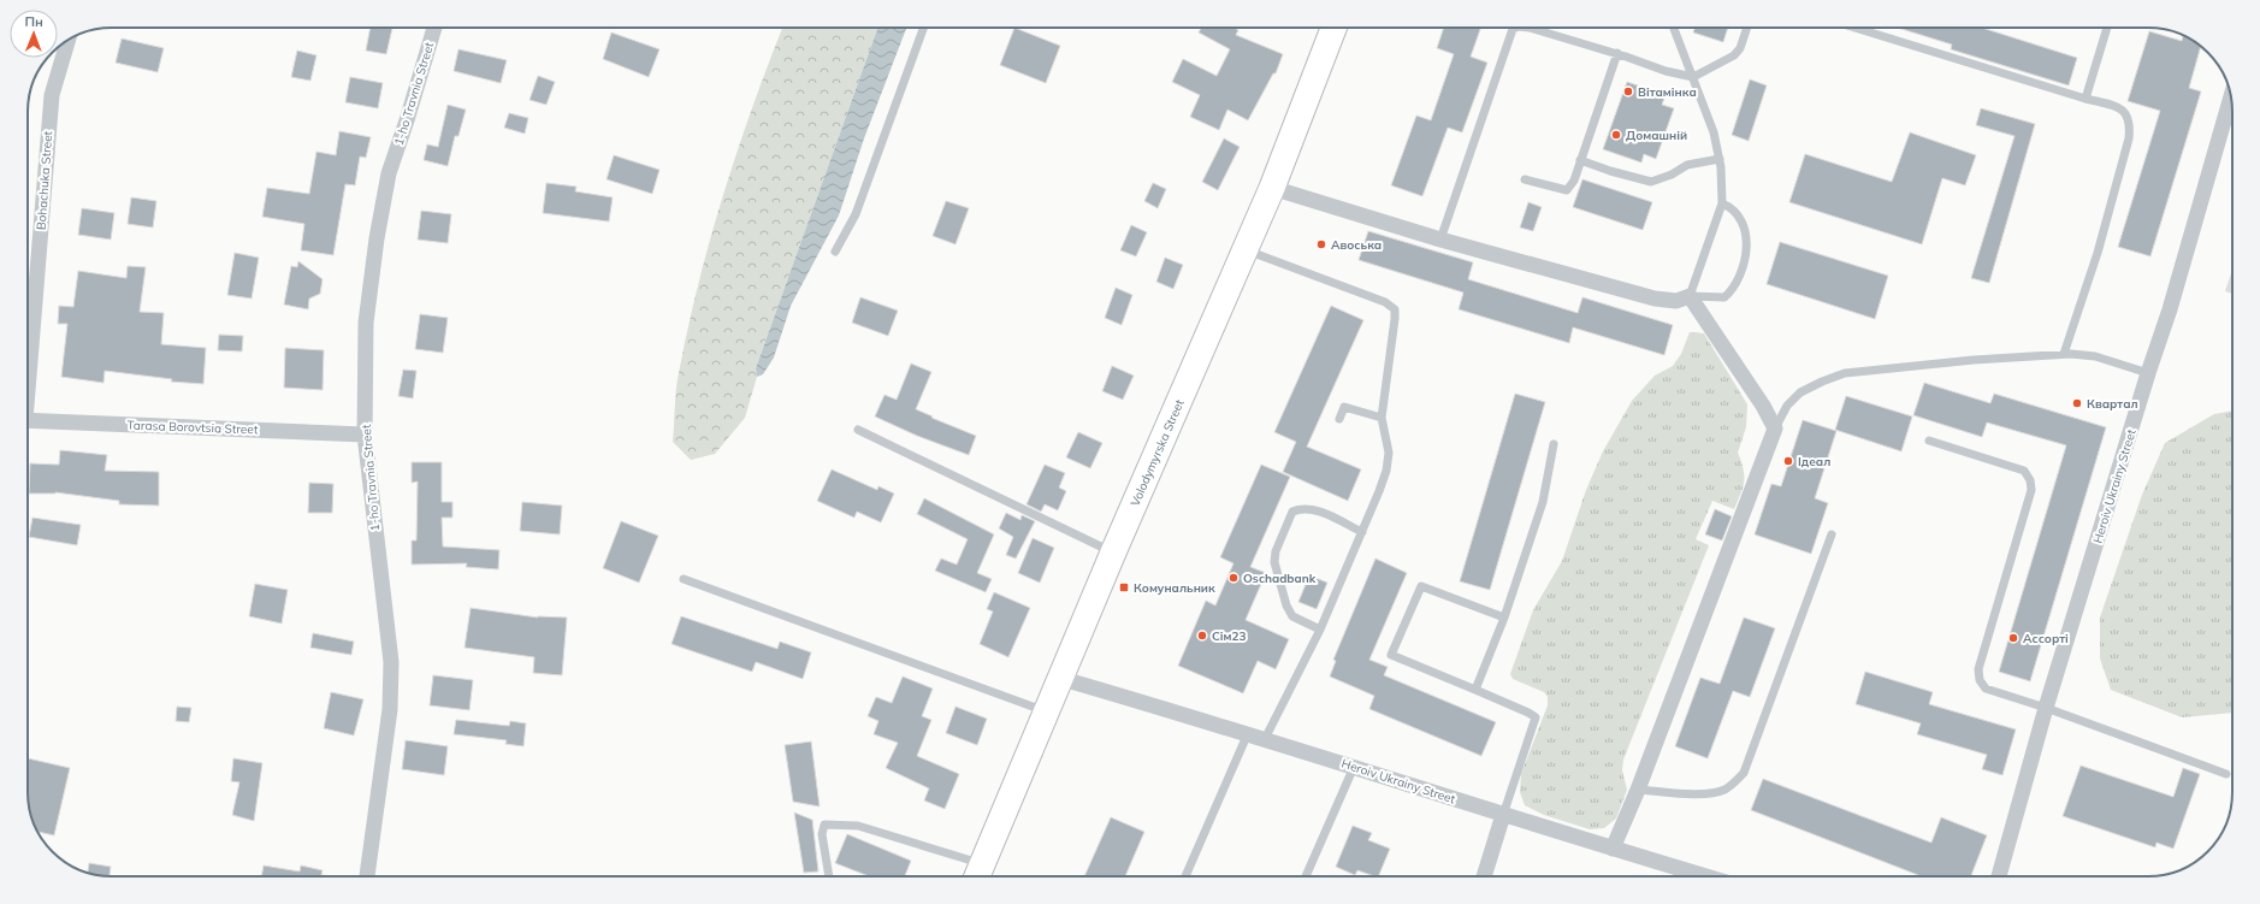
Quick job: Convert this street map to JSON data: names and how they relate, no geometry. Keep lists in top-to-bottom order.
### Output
{
  "streets": {
    "main road": ["Volodymyrska Street"],
    "street": [
      "1-ho Travnia Street",
      "Bohachuka Street",
      "Tarasa Borovtsia Street",
      "Heroiv Ukrainy Street"
    ]
  },
  "crossings": [
    ["1-ho Travnia Street", "Tarasa Borovtsia Street"],
    ["Volodymyrska Street", "Heroiv Ukrainy Street"]
  ],
  "places": {
    "other": [
      "Вітамінка",
      "Домашній",
      "Авоська",
      "Квартал",
      "Ідеал",
      "Oschadbank",
      "Сім23",
      "Ассорті"
    ],
    "transit": ["Комунальник"]
  },
  "north": "top"
}
